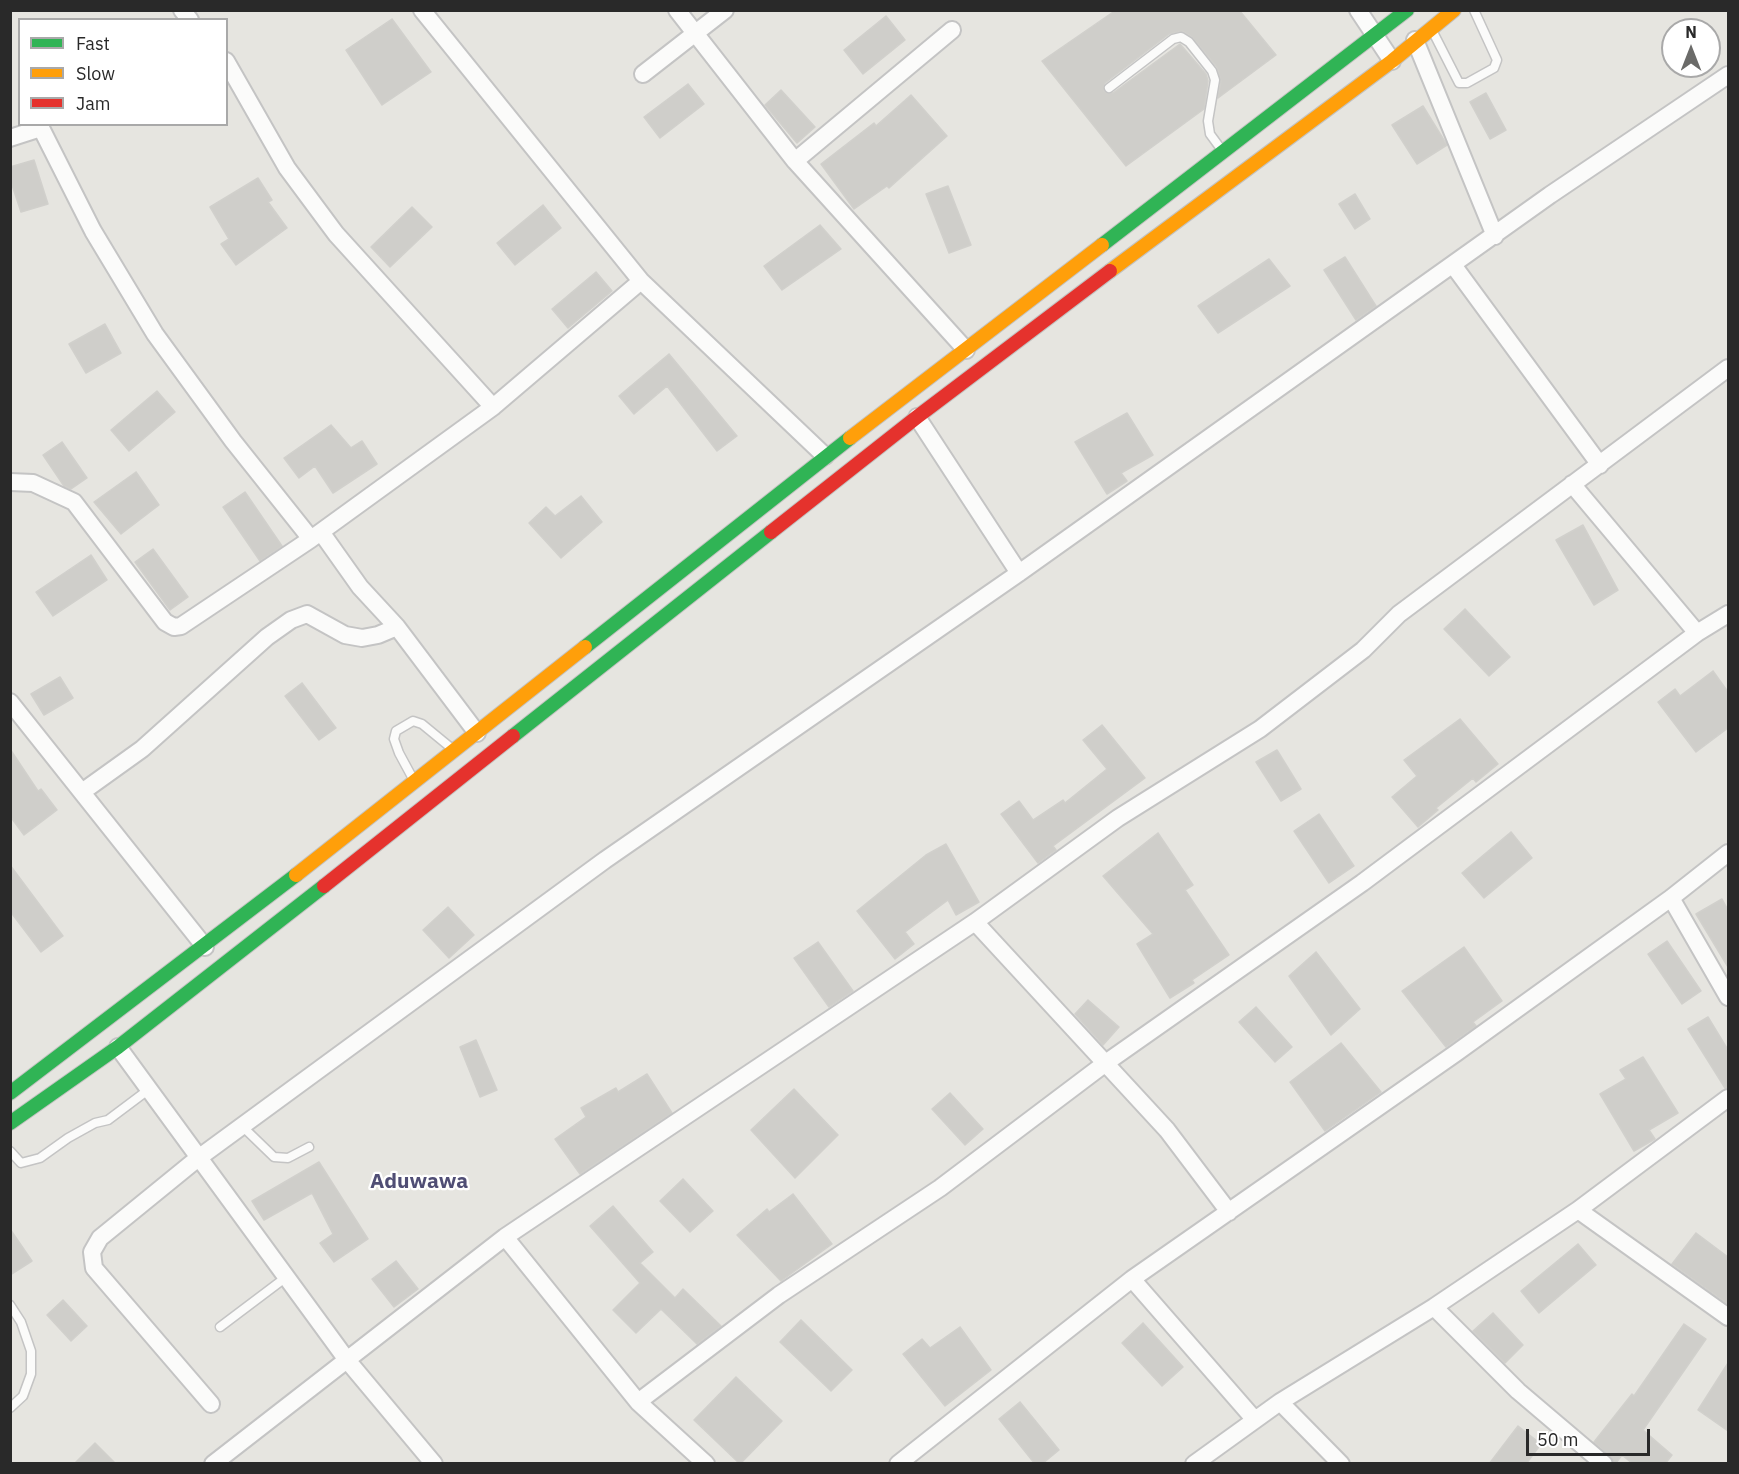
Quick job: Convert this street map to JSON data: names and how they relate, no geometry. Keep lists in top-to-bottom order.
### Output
{
  "districts": ["Aduwawa"],
  "legend": ["Fast", "Slow", "Jam"],
  "scale_bar": "50 m",
  "north": "top"
}
